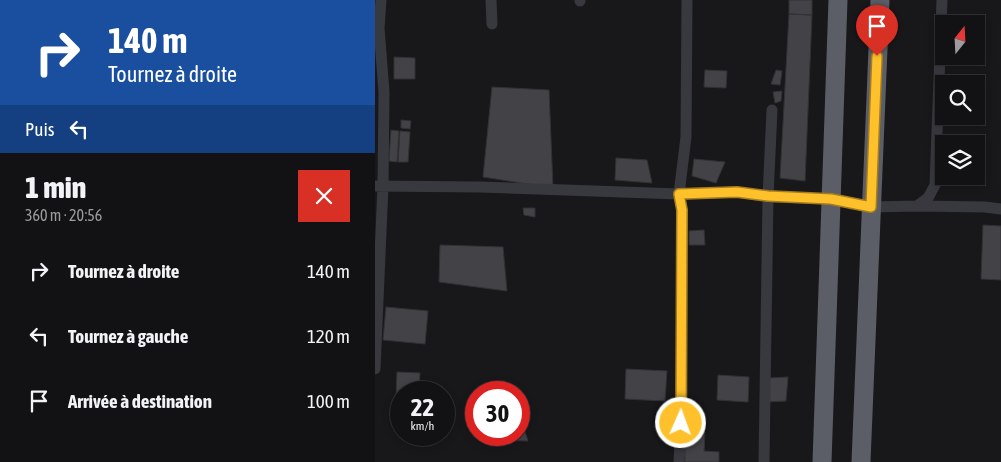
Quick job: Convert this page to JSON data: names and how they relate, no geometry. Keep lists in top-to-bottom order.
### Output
{
  "north": "top",
  "page": {
    "turn": ["140 m", "Tournez à droite"],
    "then": "Puis",
    "heading": ["1 min", "360 m · 20:56"],
    "list": [
      {
        "name": "Tournez à droite",
        "value": "140 m"
      },
      {
        "name": "Tournez à gauche",
        "value": "120 m"
      },
      {
        "name": "Arrivée à destination",
        "value": "100 m"
      }
    ],
    "speed": "22 km/h",
    "limit": "30"
  }
}
